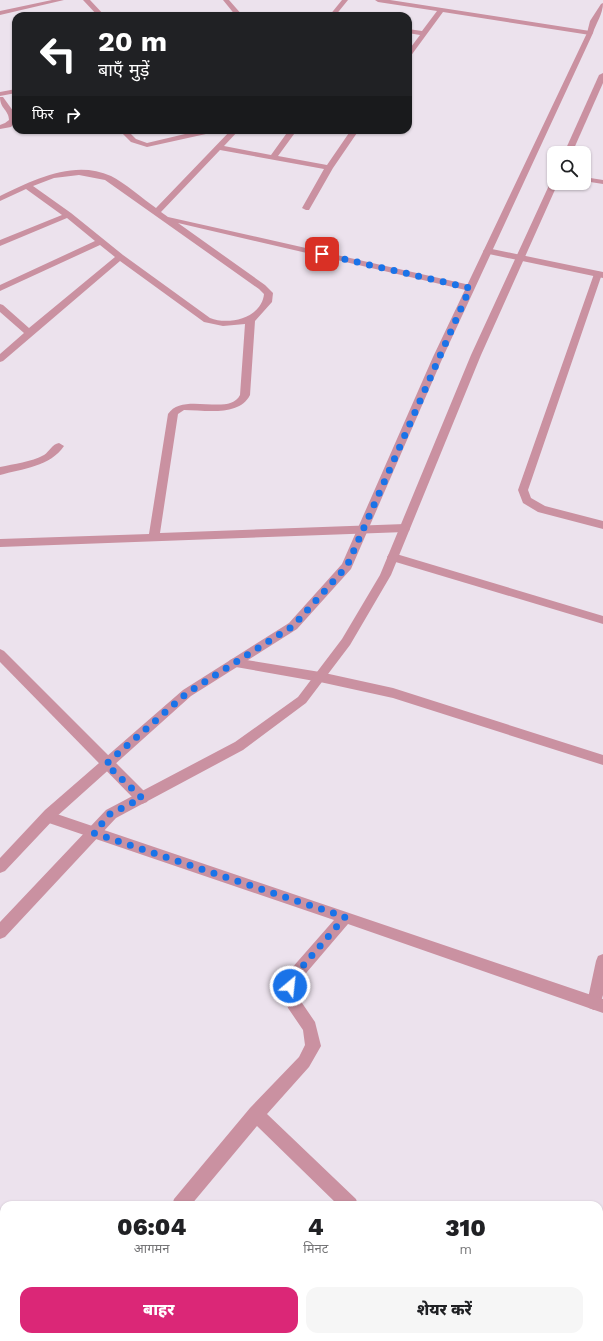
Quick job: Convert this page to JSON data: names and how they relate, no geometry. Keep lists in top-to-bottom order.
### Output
{
  "page": {
    "turn": ["20 m", "बाएँ मुड़ें"],
    "then": "फिर",
    "eta": [
      "06:04",
      "आगमन",
      "4",
      "मिनट",
      "310",
      "m"
    ],
    "buttons": ["बाहर", "शेयर करें"]
  }
}
